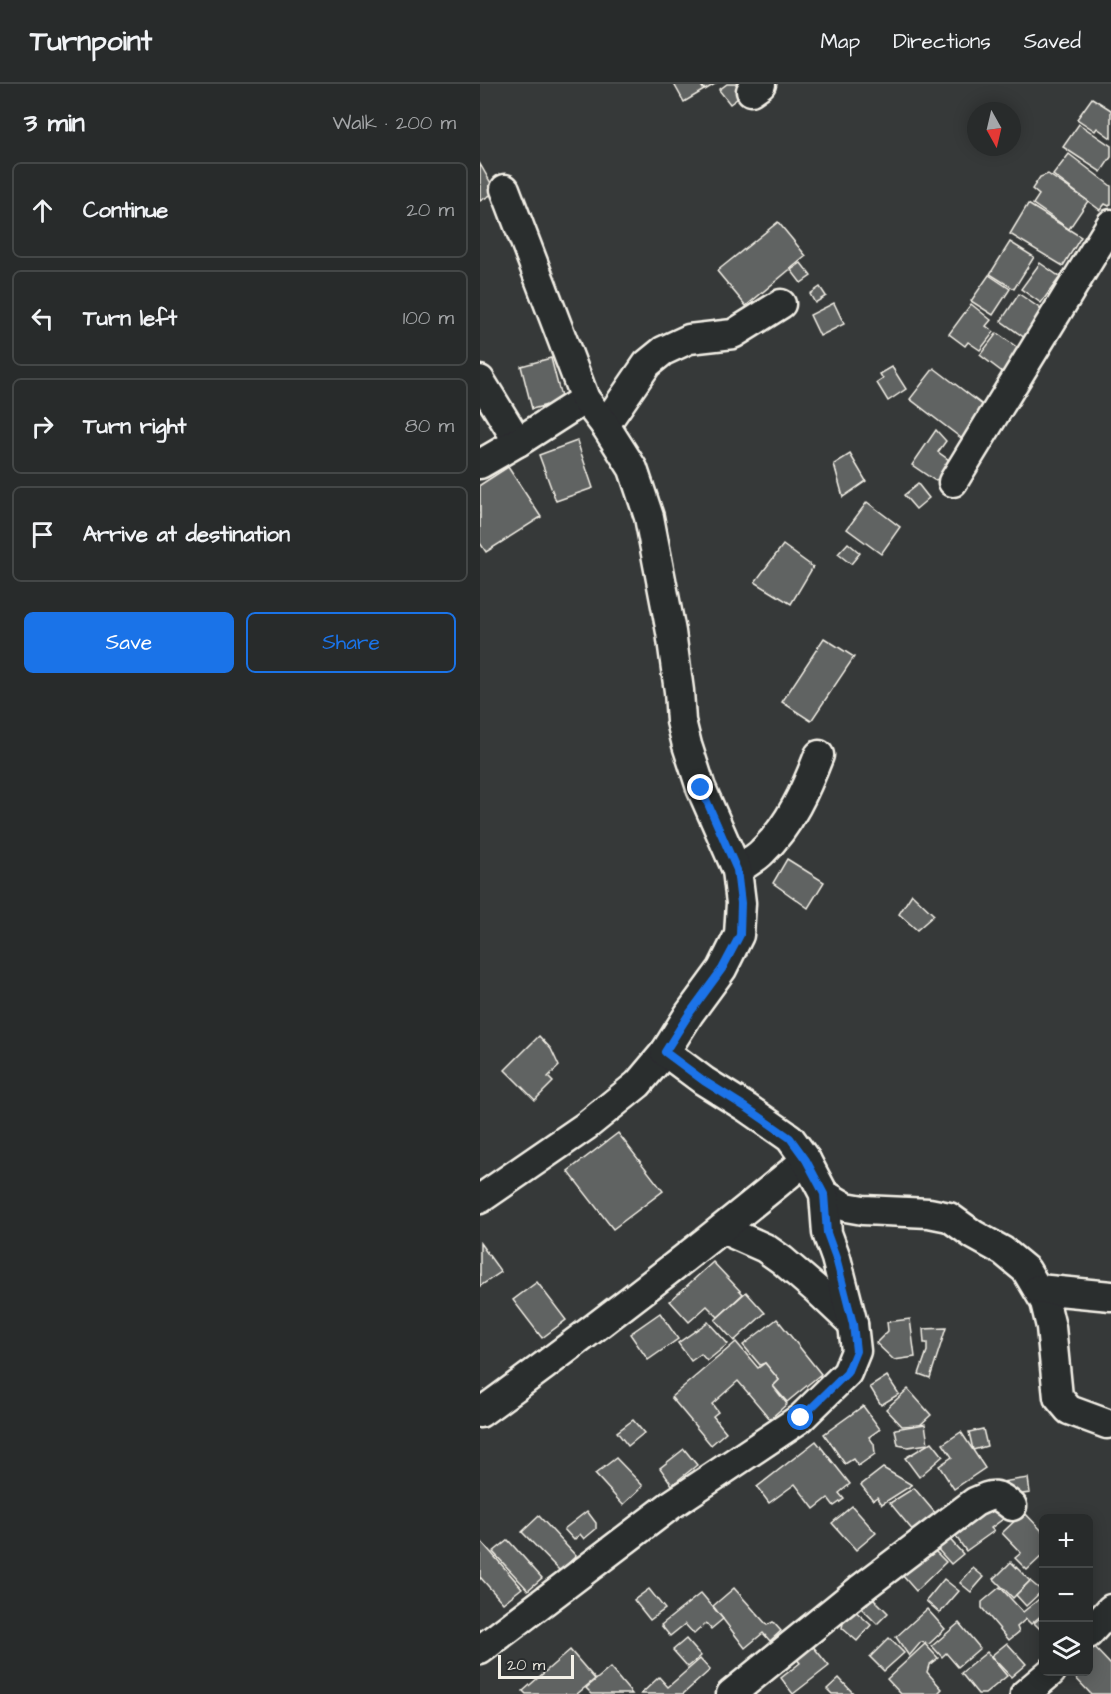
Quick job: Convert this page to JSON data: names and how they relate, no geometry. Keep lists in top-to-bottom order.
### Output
{
  "scale_bar": "20 m",
  "north": "bottom",
  "page": {
    "header": "Turnpoint",
    "nav": ["Map", "Directions", "Saved"],
    "heading": ["3 min", "Walk · 200 m"],
    "list": [
      ["Continue", "20 m"],
      ["Turn left", "100 m"],
      ["Turn right", "80 m"],
      "Arrive at destination"
    ],
    "buttons": ["Save", "Share"],
    "map_buttons": ["+", "−"],
    "scale": "20 m"
  }
}
